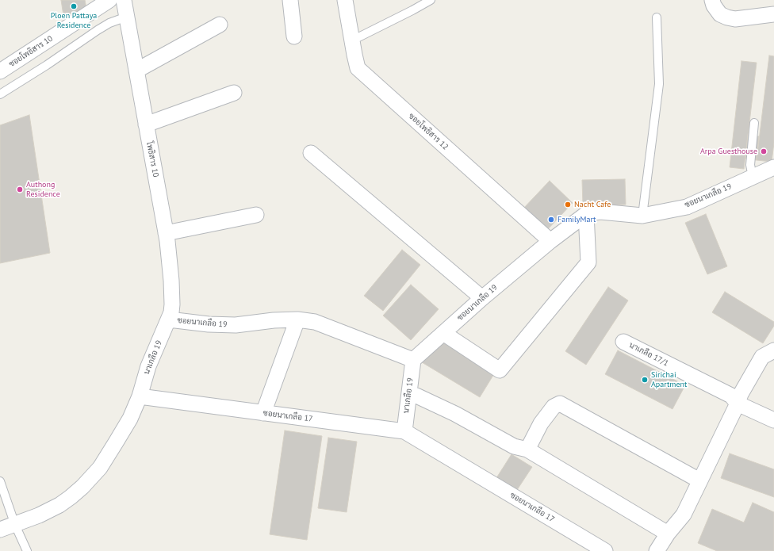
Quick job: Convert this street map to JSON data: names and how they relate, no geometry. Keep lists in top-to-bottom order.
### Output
{
  "streets": {
    "street": [
      "ซอยโพธิสาร 10",
      "ซอยโพธิสาร 12",
      "โพธิสาร 10",
      "ซอยนาเกลือ 19",
      "นาเกลือ 17/1",
      "นาเกลือ 19",
      "ซอยนาเกลือ 17"
    ]
  },
  "crossings": [
    ["ซอยโพธิสาร 12", "ซอยนาเกลือ 19"],
    ["โพธิสาร 10", "ซอยนาเกลือ 19"],
    ["โพธิสาร 10", "นาเกลือ 19"],
    ["ซอยนาเกลือ 19", "นาเกลือ 19"],
    ["นาเกลือ 19", "ซอยนาเกลือ 17"]
  ],
  "places": [
    "Ploen Pattaya Residence",
    "Arpa Guesthouse",
    "Authong Residence",
    "Nacht Cafe",
    "FamilyMart",
    "Sirichai Apartment"
  ]
}
